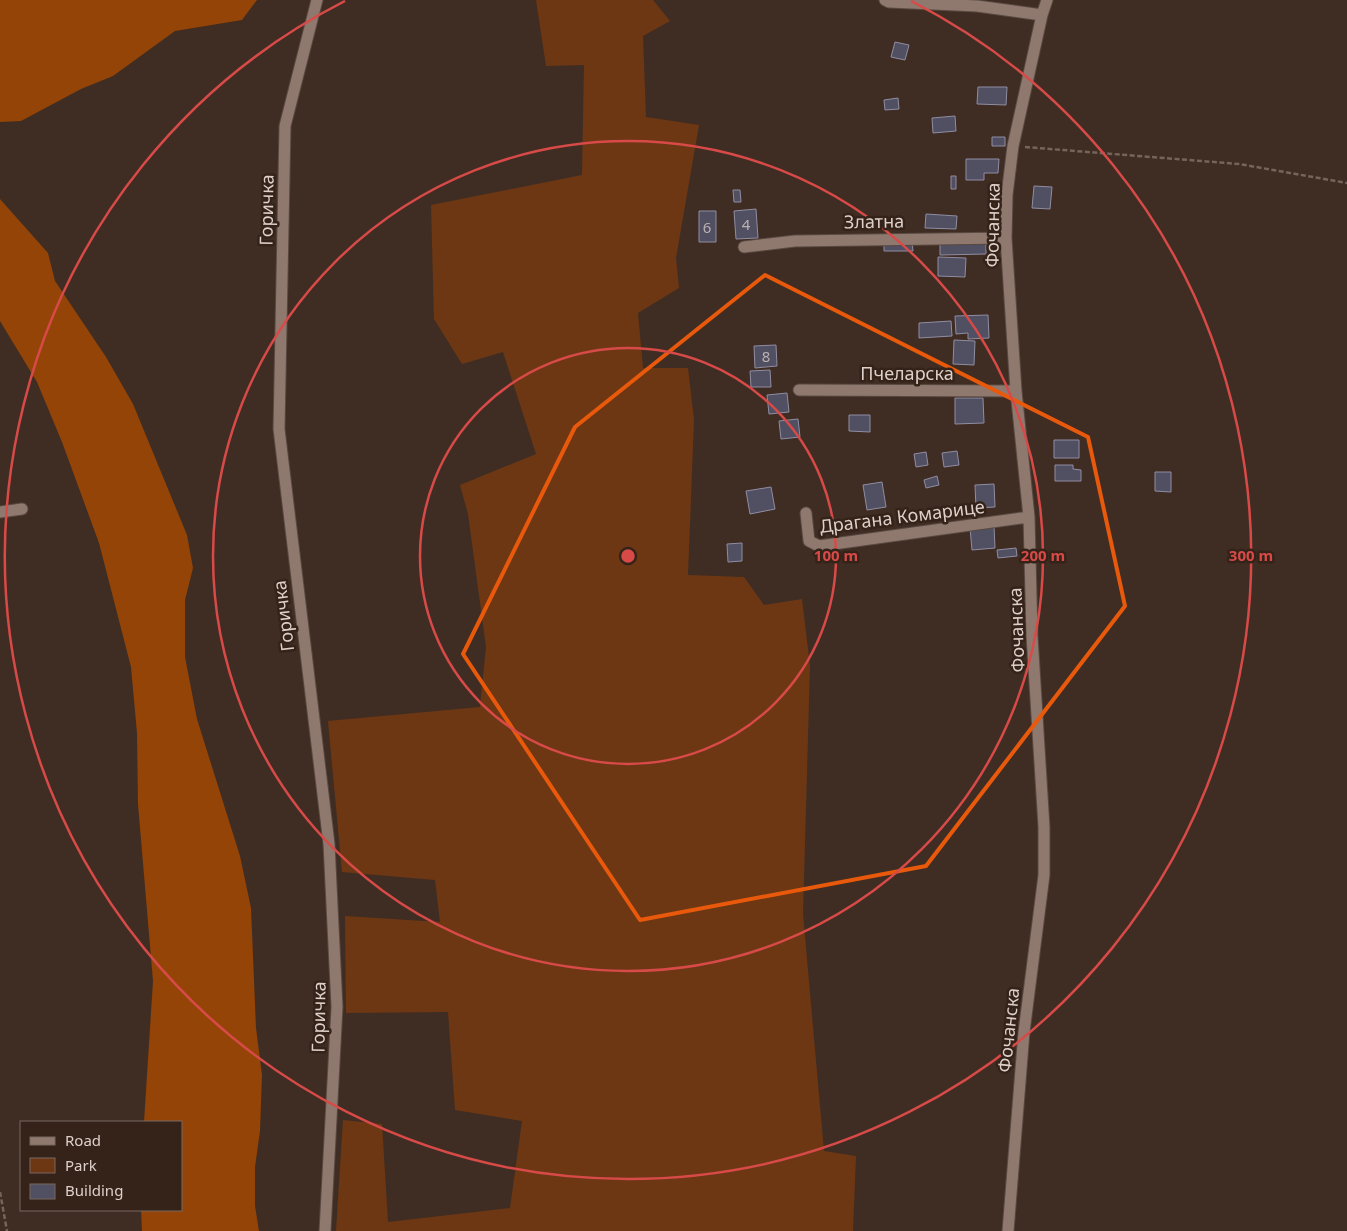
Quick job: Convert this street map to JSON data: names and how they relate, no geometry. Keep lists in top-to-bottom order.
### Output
{
  "streets": {
    "street": [
      "Горичка",
      "Златна",
      "Фочанска",
      "Пчеларска",
      "Драгана Комарице"
    ]
  },
  "crossings": [
    ["Златна", "Фочанска"],
    ["Фочанска", "Пчеларска"],
    ["Фочанска", "Драгана Комарице"]
  ],
  "house_numbers": ["4", "6", "8"],
  "legend": ["Road", "Park", "Building"],
  "rings": ["100 m", "200 m", "300 m"]
}
